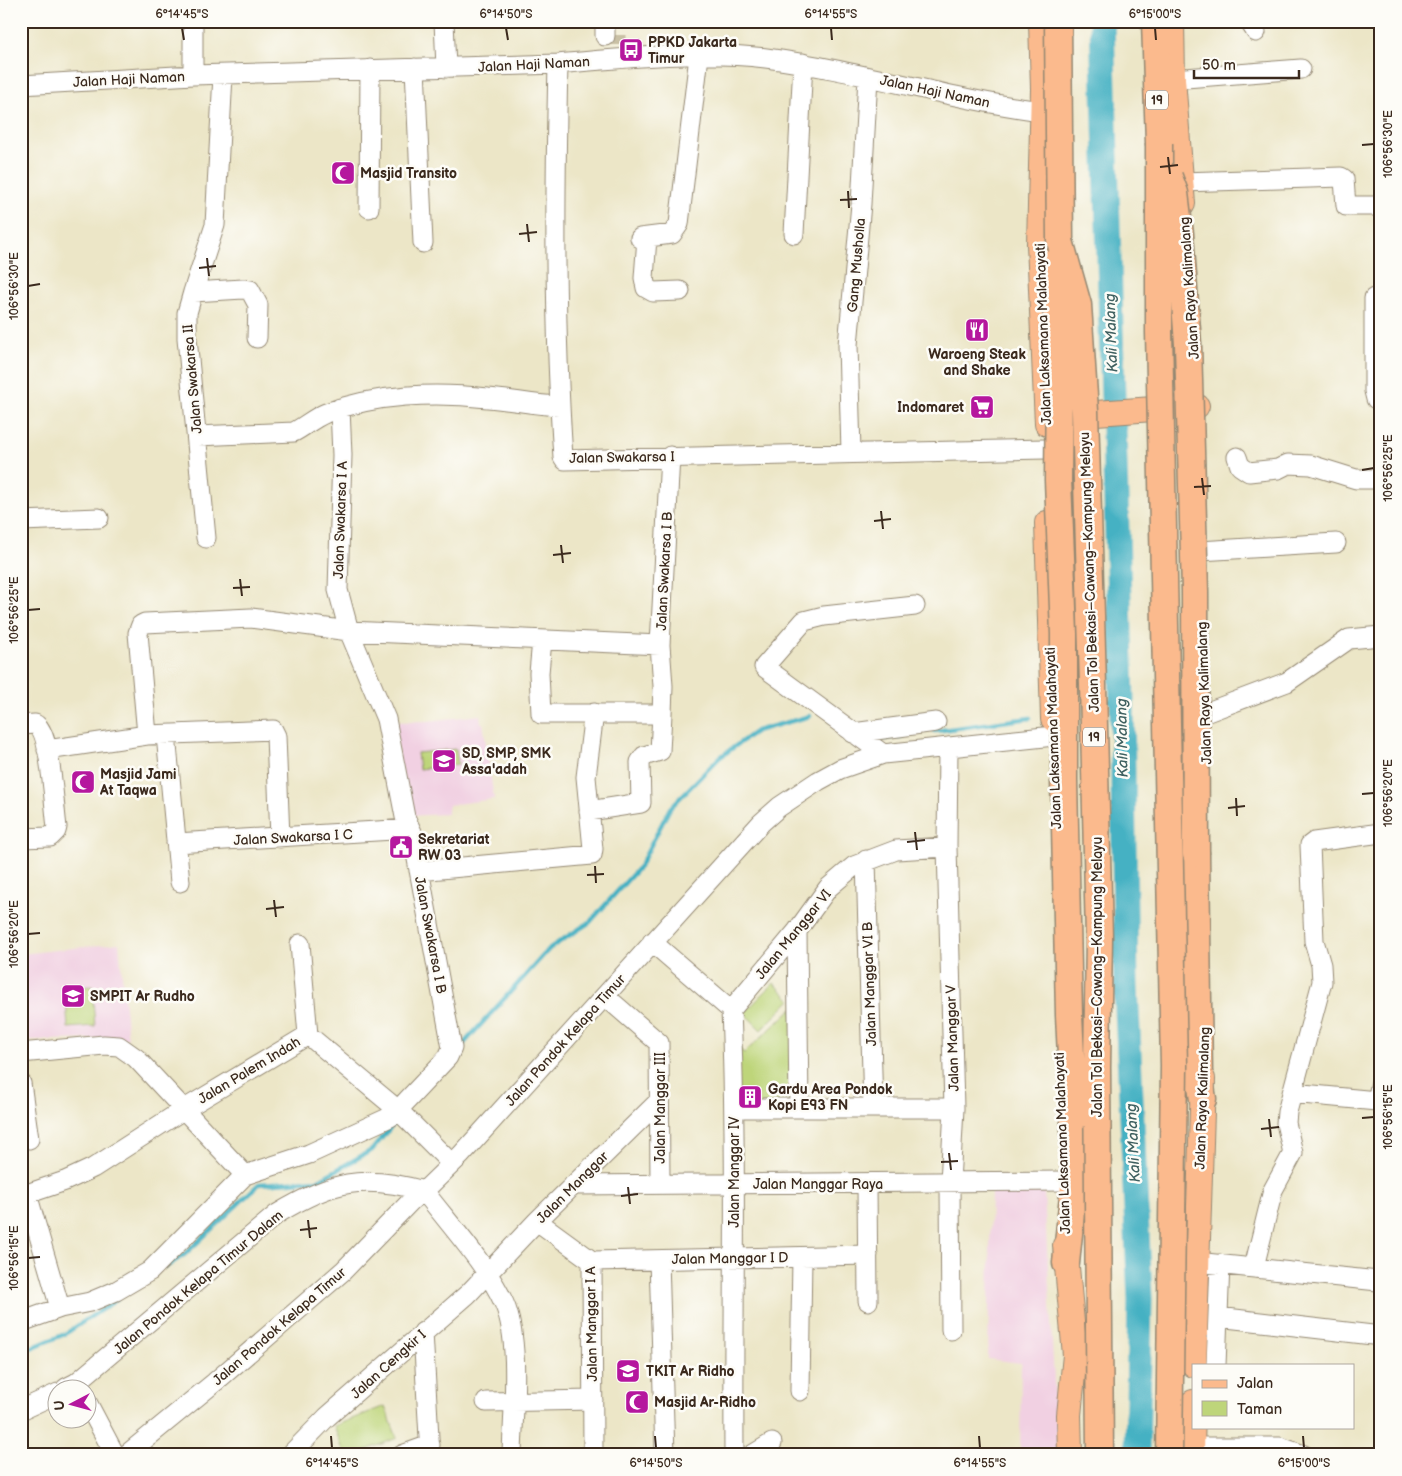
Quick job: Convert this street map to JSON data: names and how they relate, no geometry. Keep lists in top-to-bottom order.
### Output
{
  "streets": {
    "highway": ["19", "Jalan Tol Bekasi–Cawang–Kampung Melayu"],
    "main road": ["Jalan Raya Kalimalang", "Jalan Laksamana Malahayati"],
    "street": [
      "Jalan Haji Naman",
      "Gang Musholla",
      "Jalan Swakarsa II",
      "Jalan Swakarsa I",
      "Jalan Swakarsa I A",
      "Jalan Swakarsa I B",
      "Jalan Swakarsa I C",
      "Jalan Manggar VI",
      "Jalan Manggar VI B",
      "Jalan Manggar V",
      "Jalan Pondok Kelapa Timur",
      "Jalan Palem Indah",
      "Jalan Manggar III",
      "Jalan Manggar IV",
      "Jalan Manggar Raya",
      "Jalan Manggar",
      "Jalan Manggar I D",
      "Jalan Pondok Kelapa Timur Dalam",
      "Jalan Manggar I A",
      "Jalan Cengkir I"
    ]
  },
  "crossings": [
    ["Jalan Haji Naman", "Gang Musholla"],
    ["Jalan Haji Naman", "Jalan Laksamana Malahayati"],
    ["Jalan Haji Naman", "Jalan Swakarsa II"],
    ["Jalan Haji Naman", "Jalan Swakarsa I"],
    ["Gang Musholla", "Jalan Swakarsa I"],
    ["Jalan Laksamana Malahayati", "Jalan Swakarsa I"],
    ["Jalan Laksamana Malahayati", "Jalan Pondok Kelapa Timur"],
    ["Jalan Laksamana Malahayati", "Jalan Manggar Raya"],
    ["Jalan Swakarsa I", "Jalan Swakarsa I B"],
    ["Jalan Swakarsa I A", "Jalan Swakarsa I B"],
    ["Jalan Swakarsa I B", "Jalan Swakarsa I C"],
    ["Jalan Swakarsa I B", "Jalan Palem Indah"],
    ["Jalan Manggar VI", "Jalan Manggar VI B"],
    ["Jalan Manggar VI", "Jalan Manggar V"],
    ["Jalan Manggar VI", "Jalan Manggar IV"],
    ["Jalan Manggar V", "Jalan Pondok Kelapa Timur"],
    ["Jalan Manggar V", "Jalan Manggar Raya"],
    ["Jalan Pondok Kelapa Timur", "Jalan Palem Indah"],
    ["Jalan Pondok Kelapa Timur", "Jalan Manggar III"],
    ["Jalan Pondok Kelapa Timur", "Jalan Pondok Kelapa Timur Dalam"],
    ["Jalan Manggar III", "Jalan Manggar Raya"],
    ["Jalan Manggar III", "Jalan Manggar"],
    ["Jalan Manggar IV", "Jalan Manggar Raya"],
    ["Jalan Manggar IV", "Jalan Manggar I D"],
    ["Jalan Manggar Raya", "Jalan Manggar"],
    ["Jalan Manggar", "Jalan Manggar I A"],
    ["Jalan Manggar", "Jalan Cengkir I"],
    ["Jalan Manggar I D", "Jalan Manggar I A"]
  ],
  "water": ["Kali Malang"],
  "places": {
    "bus stop": ["PPKD Jakarta Timur"],
    "mosque": ["Masjid Transito", "Masjid Jami At Taqwa", "Masjid Ar-Ridho"],
    "restaurant": ["Waroeng Steak and Shake"],
    "supermarket": ["Indomaret"],
    "school or university": ["SD, SMP, SMK Assa'adah", "SMPIT Ar Rudho", "TKIT Ar Ridho"],
    "public building": ["Sekretariat RW 03"],
    "building": ["Gardu Area Pondok Kopi E93 FN"]
  },
  "legend": ["Jalan", "Taman"],
  "scale_bar": "50 m",
  "north": "left",
  "coordinates": [
    "6°14'45\"S",
    "6°14'50\"S",
    "6°14'55\"S",
    "6°15'00\"S",
    "106°56'30\"E",
    "106°56'25\"E",
    "106°56'20\"E",
    "106°56'15\"E"
  ]
}
